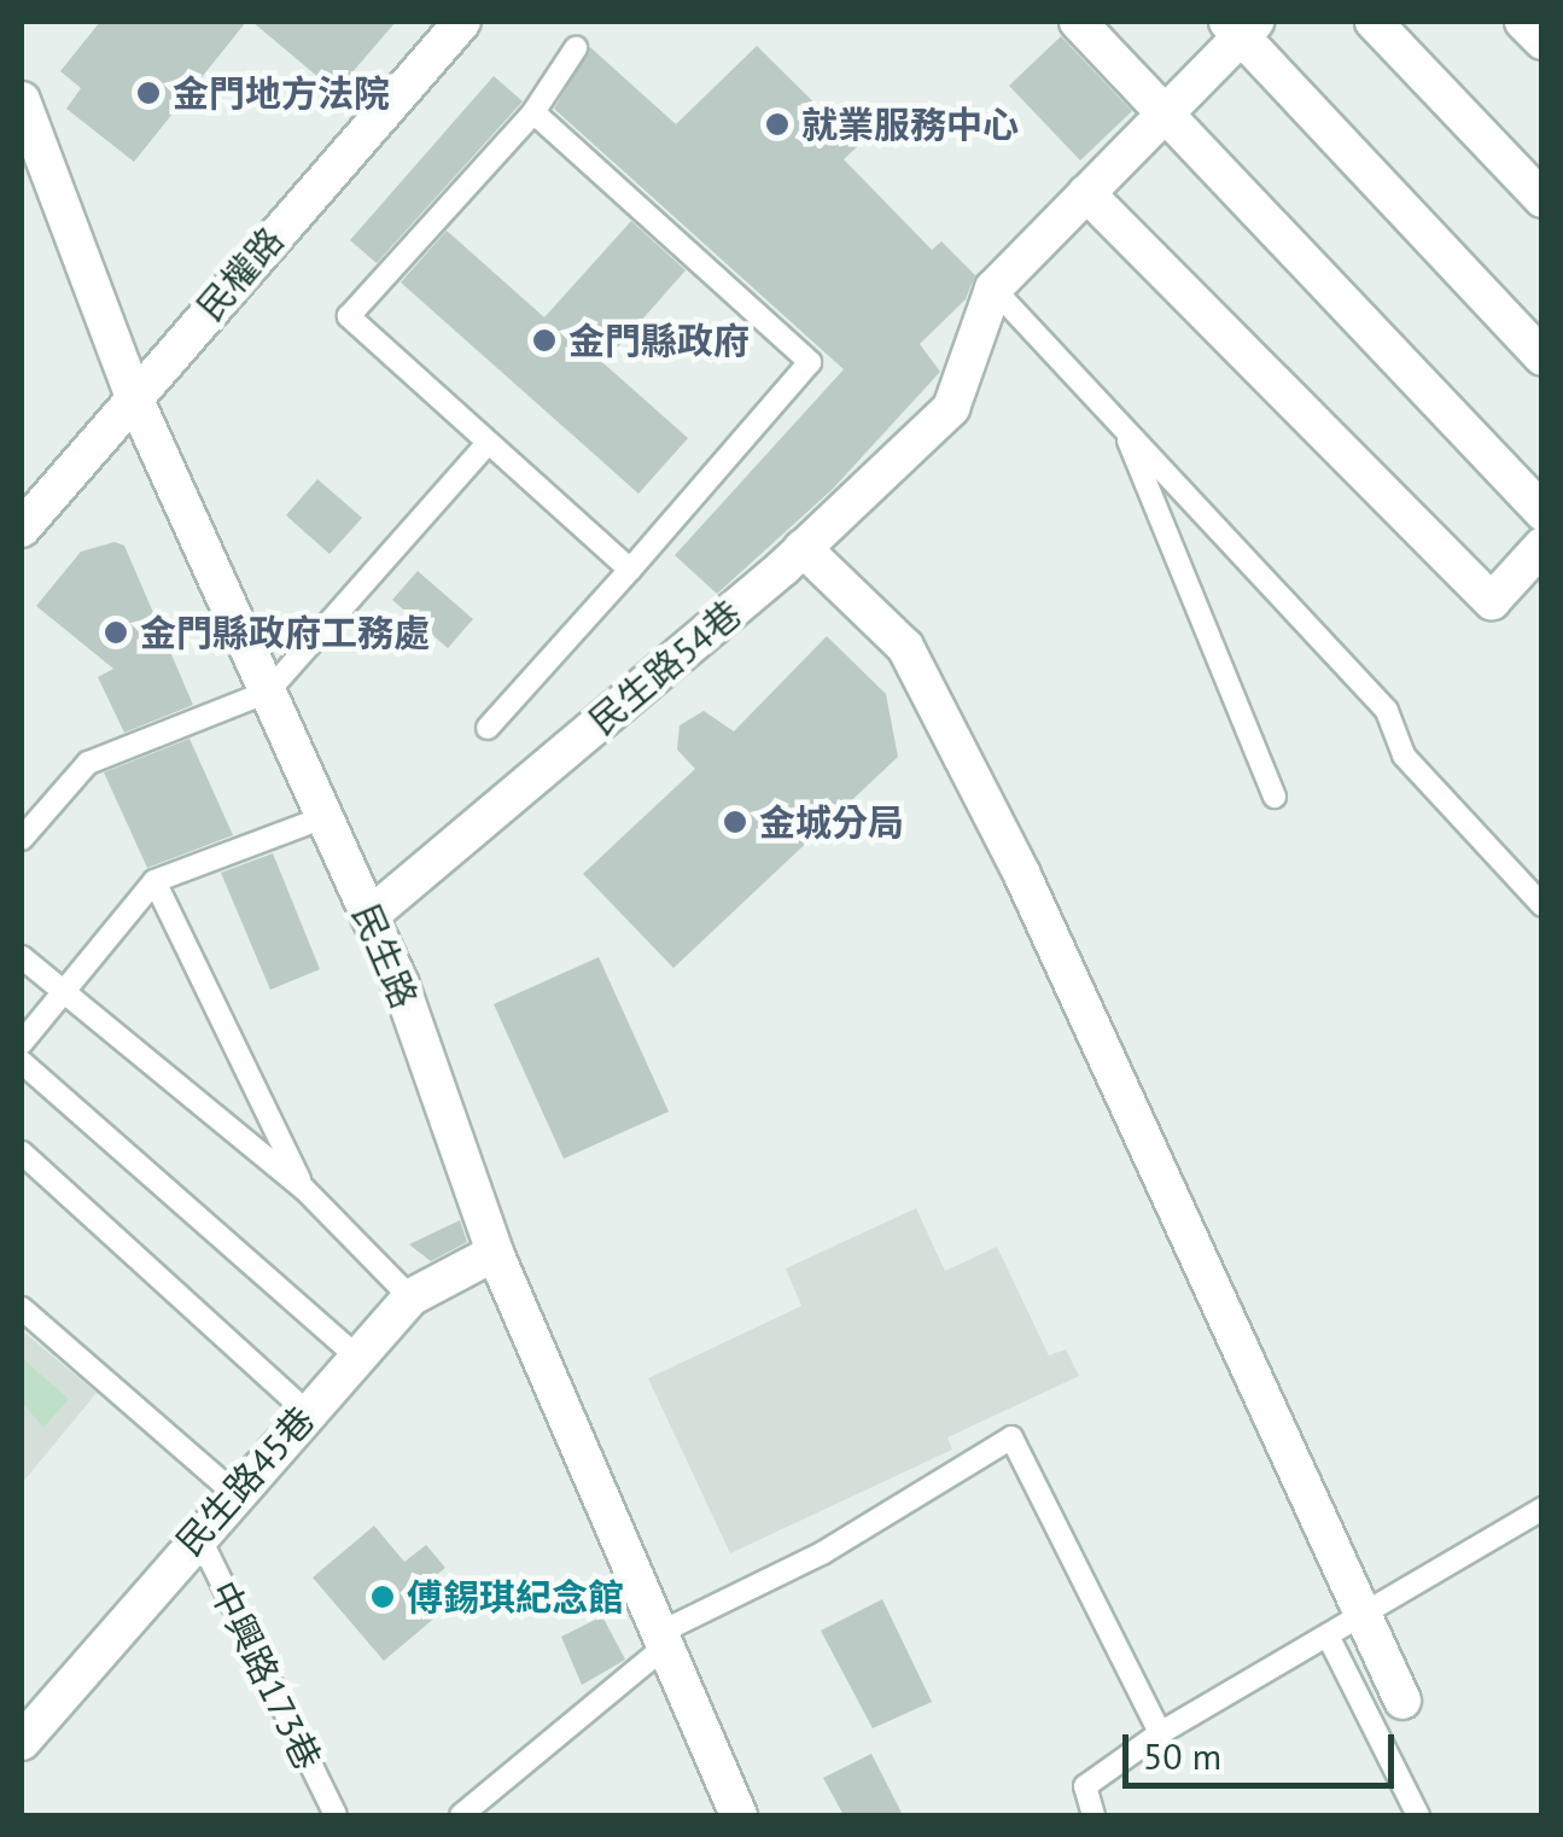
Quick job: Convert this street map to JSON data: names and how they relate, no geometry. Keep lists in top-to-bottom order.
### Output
{
  "streets": {
    "street": [
      "民權路",
      "民生路54巷",
      "民生路",
      "民生路45巷"
    ],
    "lane": ["中興路173巷"]
  },
  "crossings": [
    ["民權路", "民生路"],
    ["民生路54巷", "民生路"],
    ["民生路", "民生路45巷"],
    ["民生路45巷", "中興路173巷"]
  ],
  "places": [
    "金門地方法院",
    "就業服務中心",
    "金門縣政府",
    "金門縣政府工務處",
    "金城分局",
    "傅錫琪紀念館"
  ],
  "scale_bar": "50 m"
}
